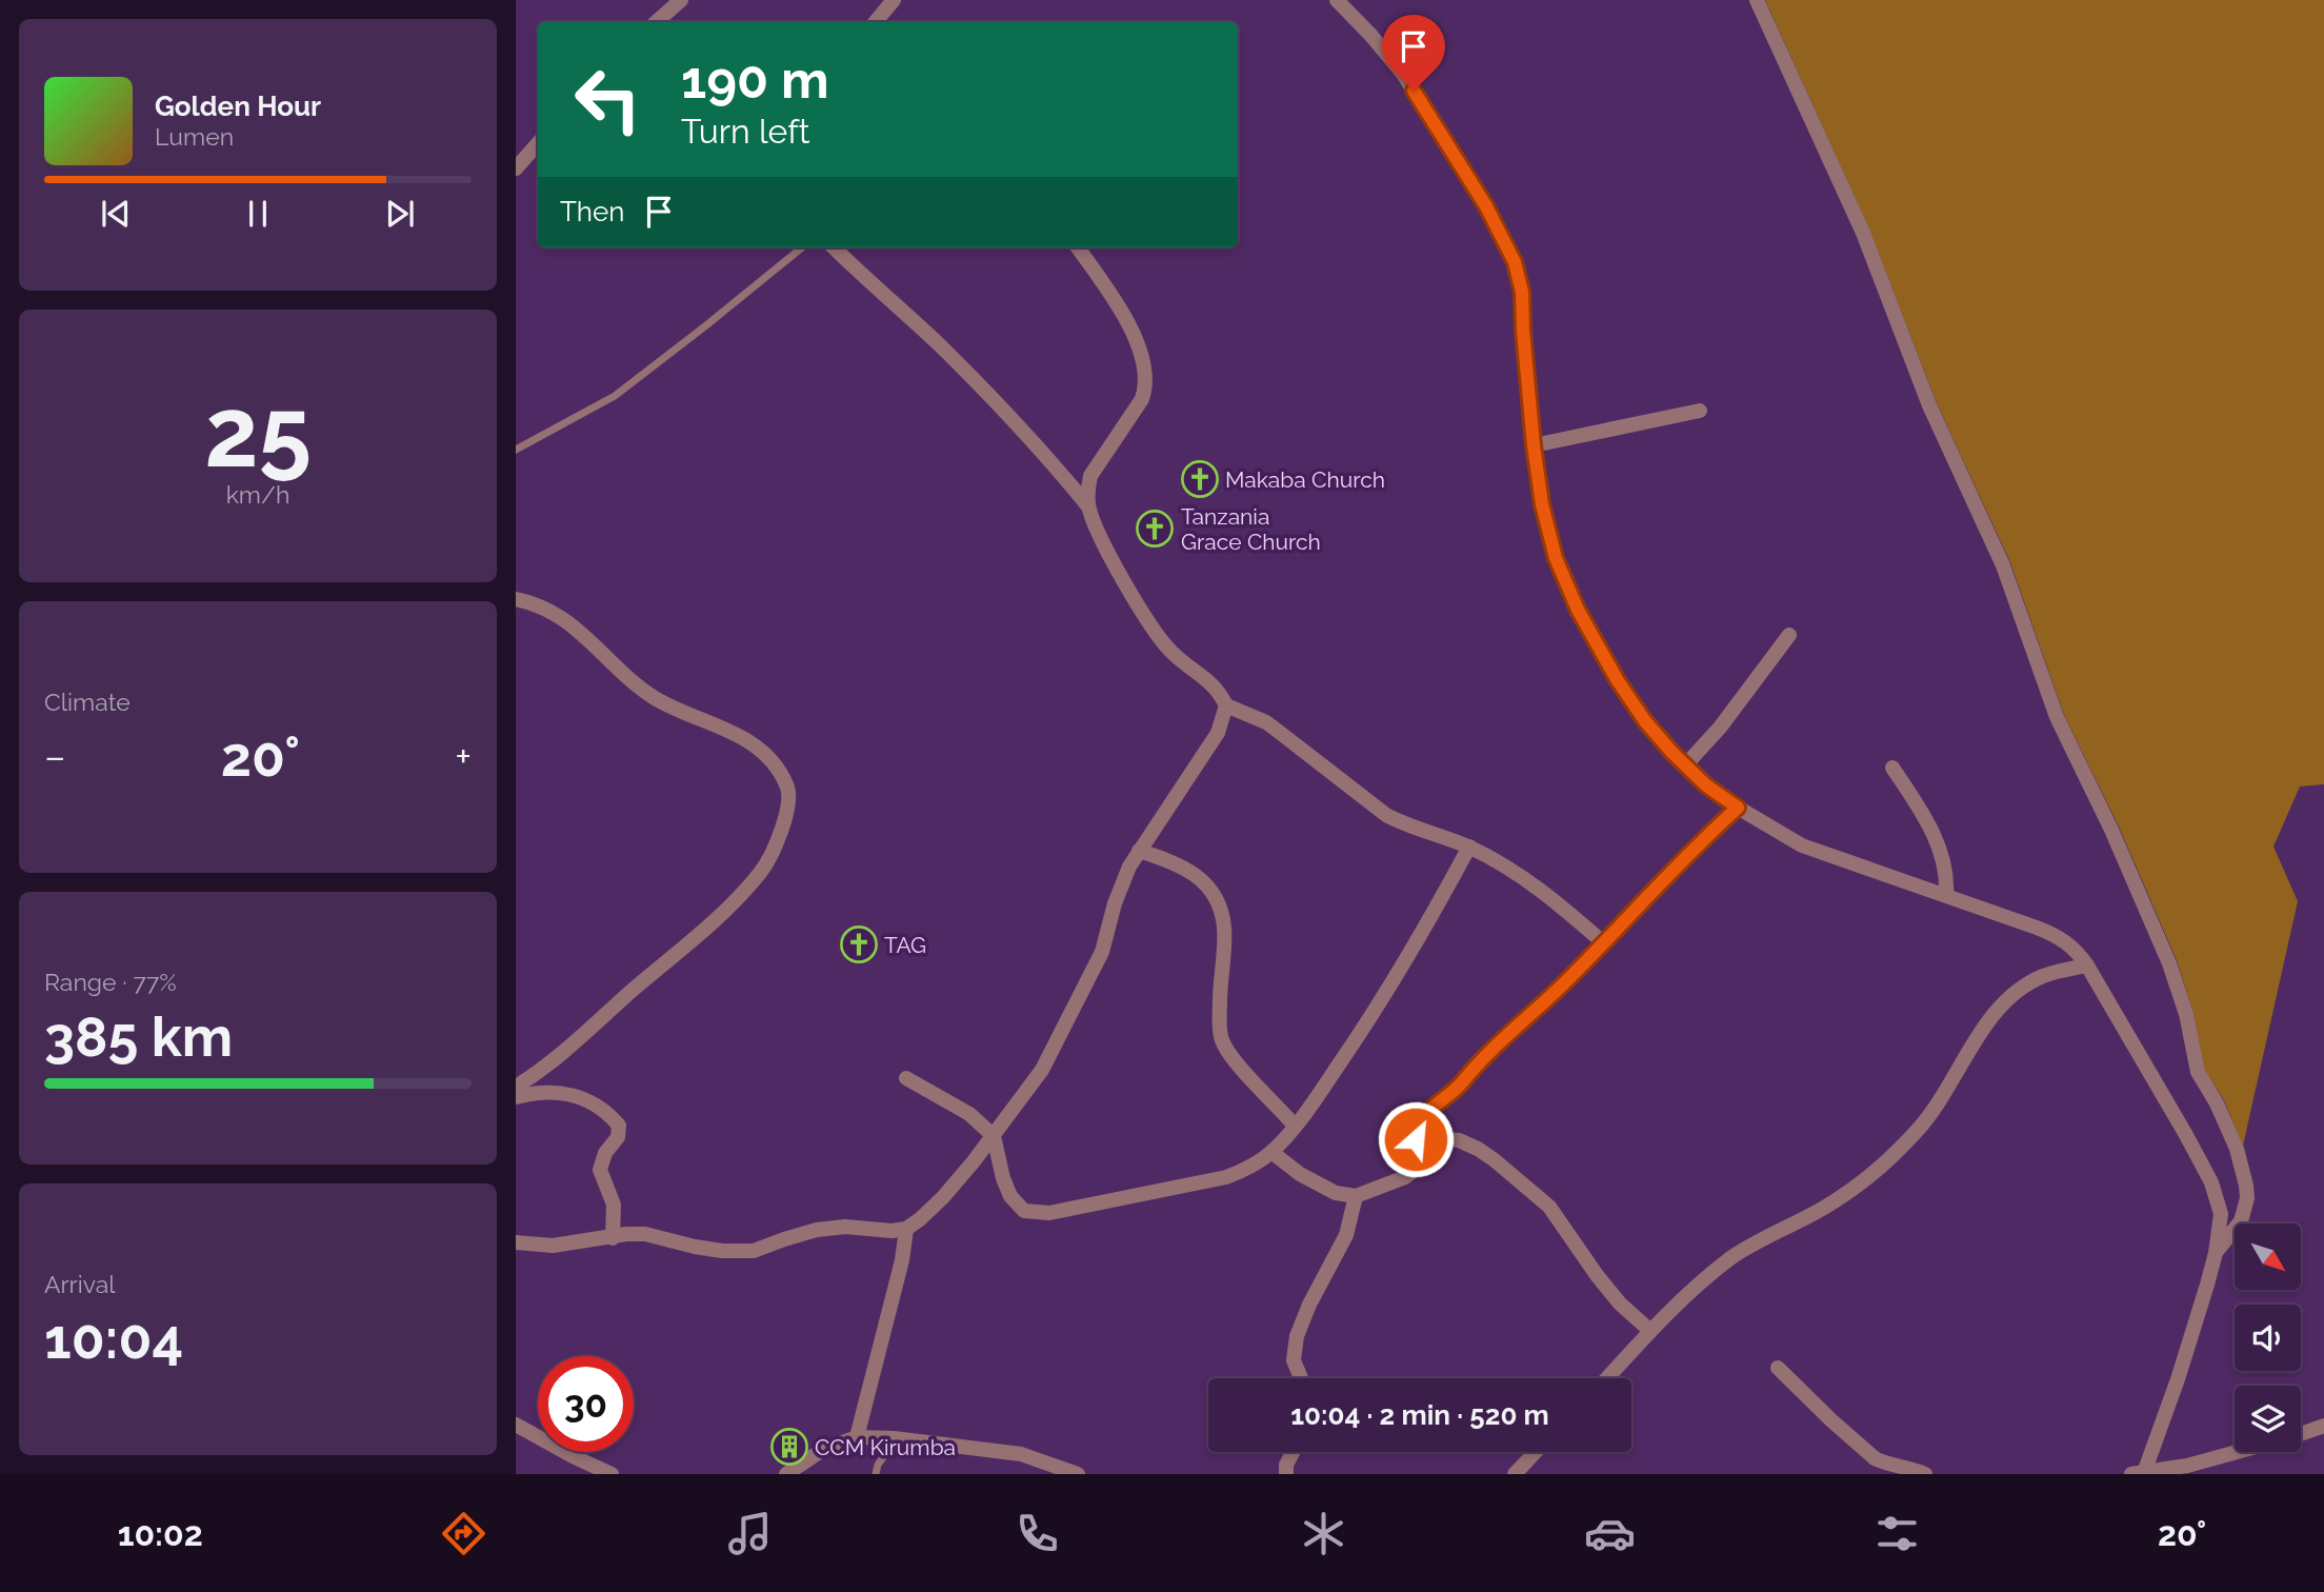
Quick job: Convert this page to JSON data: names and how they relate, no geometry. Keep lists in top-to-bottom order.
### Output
{
  "places": {
    "church": ["Makaba Church", "Tanzania Grace Church", "TAG"],
    "building": ["CCM Kirumba"]
  },
  "north": "bottom right",
  "page": {
    "turn": ["190 m", "Turn left"],
    "song": ["Golden Hour", "Lumen"],
    "then": "Then",
    "tile": [
      ["25", "km/h"],
      "Climate",
      ["Range · 77%", "385 km"],
      ["Arrival", "10:04"]
    ],
    "heat": ["−", "20°", "+"],
    "limit": "30",
    "trip": "10:04 · 2 min · 520 m",
    "tabs": ["10:02", "20°"]
  }
}
